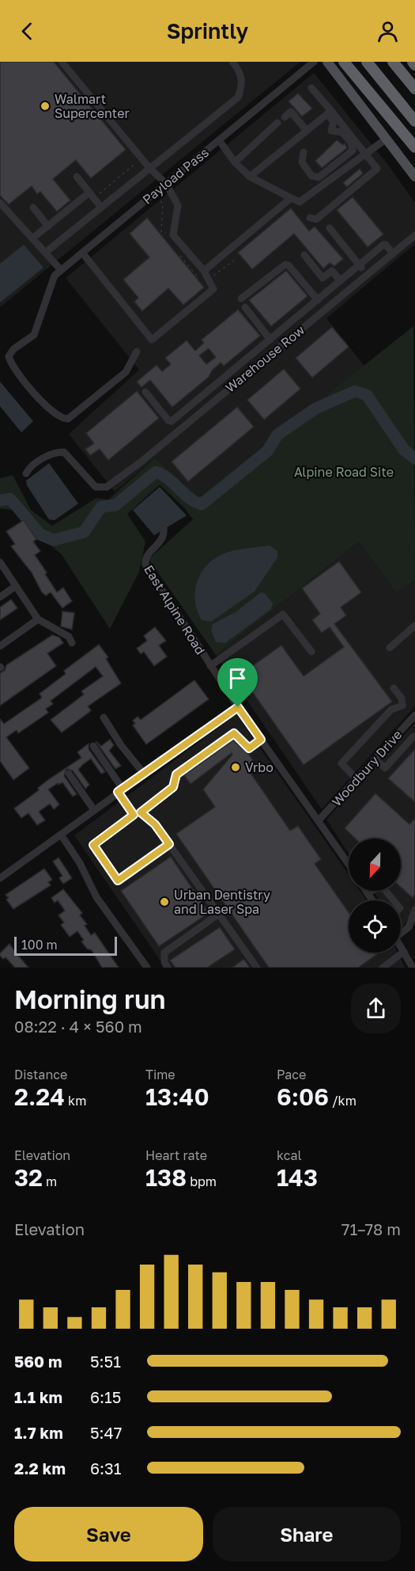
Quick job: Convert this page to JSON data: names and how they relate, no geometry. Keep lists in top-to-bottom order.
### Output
{
  "streets": {
    "street": [
      "Payload Pass",
      "Warehouse Row",
      "East Alpine Road",
      "Woodbury Drive"
    ]
  },
  "crossings": [
    ["East Alpine Road", "Woodbury Drive"]
  ],
  "parks": ["Alpine Road Site"],
  "places": ["Walmart Supercenter", "Vrbo", "Urban Dentistry and Laser Spa"],
  "scale_bar": "100 m",
  "north": "bottom",
  "page": {
    "header": "Sprintly",
    "scale": "100 m",
    "heading": ["Morning run", "08:22 · 4 × 560 m"],
    "stats": [
      ["Distance", "2.24 km"],
      ["Time", "13:40"],
      ["Pace", "6:06 /km"],
      ["Elevation", "32 m"],
      ["Heart rate", "138 bpm"],
      ["kcal", "143"]
    ],
    "chart": ["Elevation", "71–78 m"],
    "list": [
      {
        "name": "560 m",
        "note": "5:51"
      },
      {
        "name": "1.1 km",
        "note": "6:15"
      },
      {
        "name": "1.7 km",
        "note": "5:47"
      },
      {
        "name": "2.2 km",
        "note": "6:31"
      }
    ],
    "buttons": ["Save", "Share"]
  }
}
